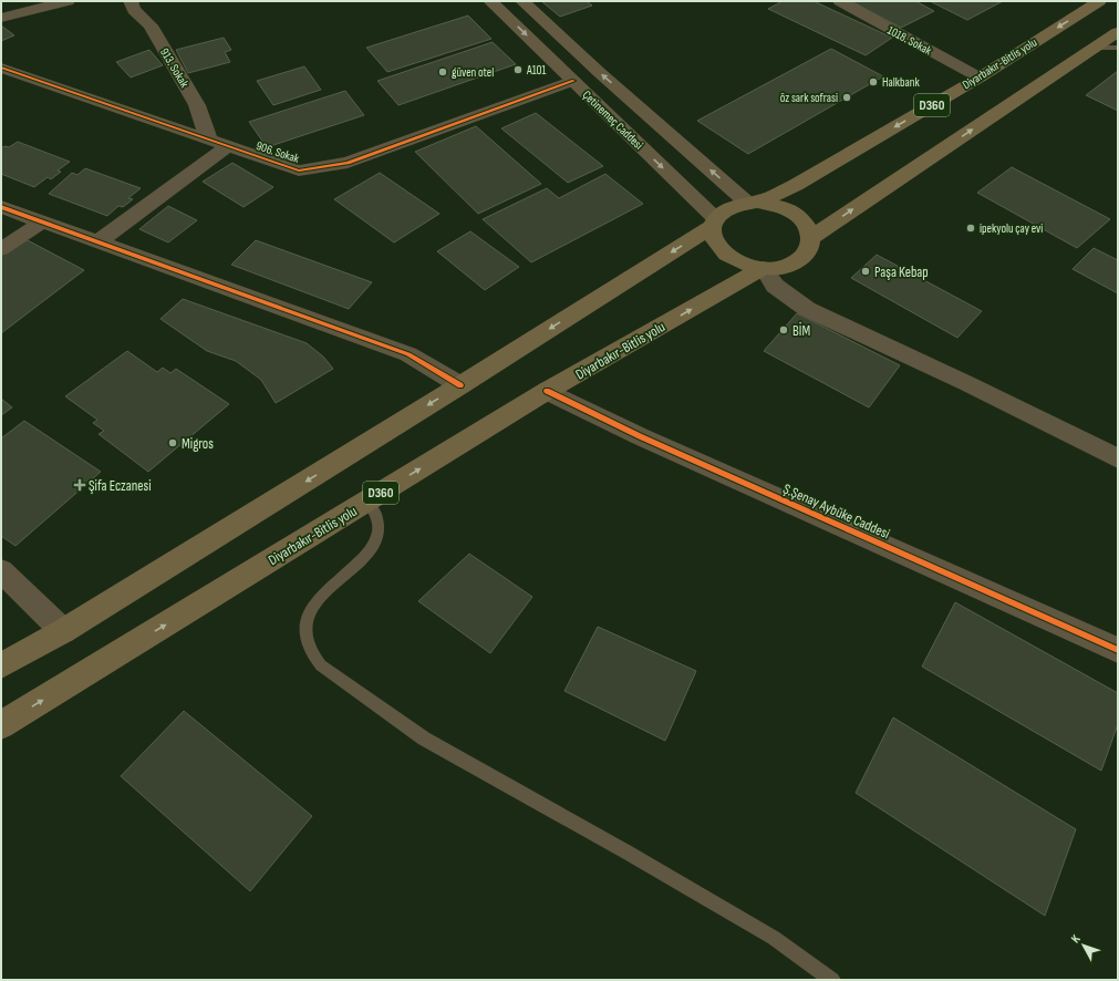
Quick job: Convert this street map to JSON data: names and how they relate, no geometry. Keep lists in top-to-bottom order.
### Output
{
  "streets": {
    "highway": ["Diyarbakır-Bitlis yolu", "D360"],
    "main road": ["Çetinemeç Caddesi"],
    "street": [
      "1018. Sokak",
      "913. Sokak",
      "906. Sokak",
      "Ş.Şenay Aybüke Caddesi"
    ]
  },
  "crossings": [
    ["1018. Sokak", "Diyarbakır-Bitlis yolu"],
    ["Diyarbakır-Bitlis yolu", "Çetinemeç Caddesi"],
    ["Diyarbakır-Bitlis yolu", "Ş.Şenay Aybüke Caddesi"],
    ["913. Sokak", "906. Sokak"],
    ["Çetinemeç Caddesi", "906. Sokak"]
  ],
  "places": {
    "other": [
      "A101",
      "güven otel",
      "Halkbank",
      "öz sark sofrasi",
      "ipekyolu çay evi",
      "Paşa Kebap",
      "BİM",
      "Migros"
    ],
    "health": ["Şifa Eczanesi"]
  },
  "north": "top left"
}
